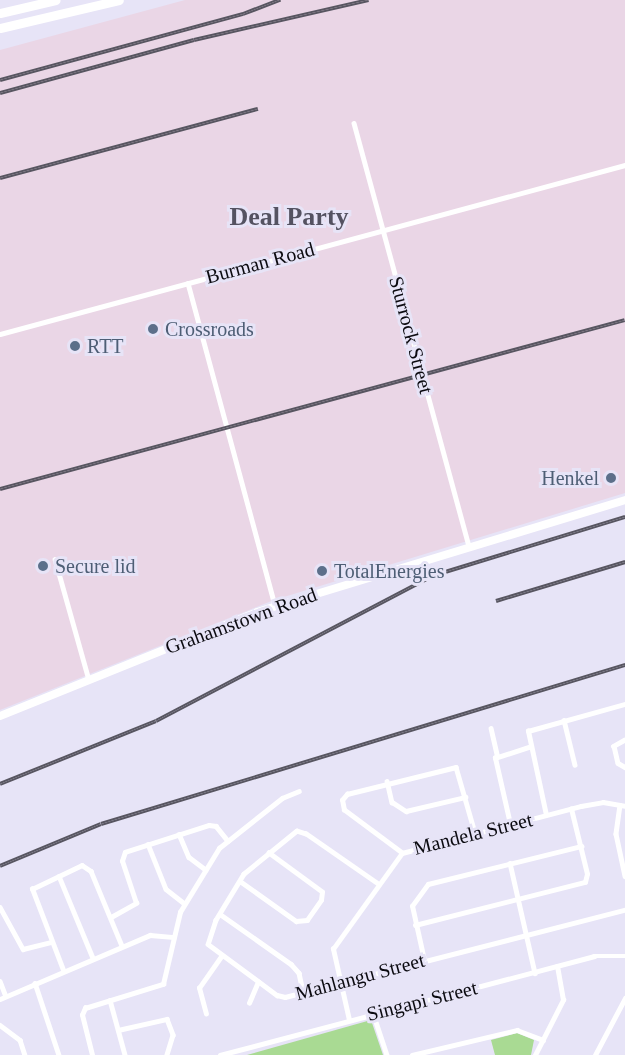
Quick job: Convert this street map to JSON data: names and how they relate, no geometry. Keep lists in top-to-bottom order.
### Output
{
  "streets": {
    "main road": ["Grahamstown Road"],
    "street": [
      "Burman Road",
      "Sturrock Street",
      "Mandela Street",
      "Mahlangu Street",
      "Singapi Street"
    ]
  },
  "crossings": [
    ["Burman Road", "Sturrock Street"],
    ["Sturrock Street", "Grahamstown Road"],
    ["Mandela Street", "Mahlangu Street"],
    ["Mandela Street", "Singapi Street"]
  ],
  "districts": ["Deal Party"],
  "places": [
    "Crossroads",
    "RTT",
    "Henkel",
    "Secure lid",
    "TotalEnergies"
  ]
}
